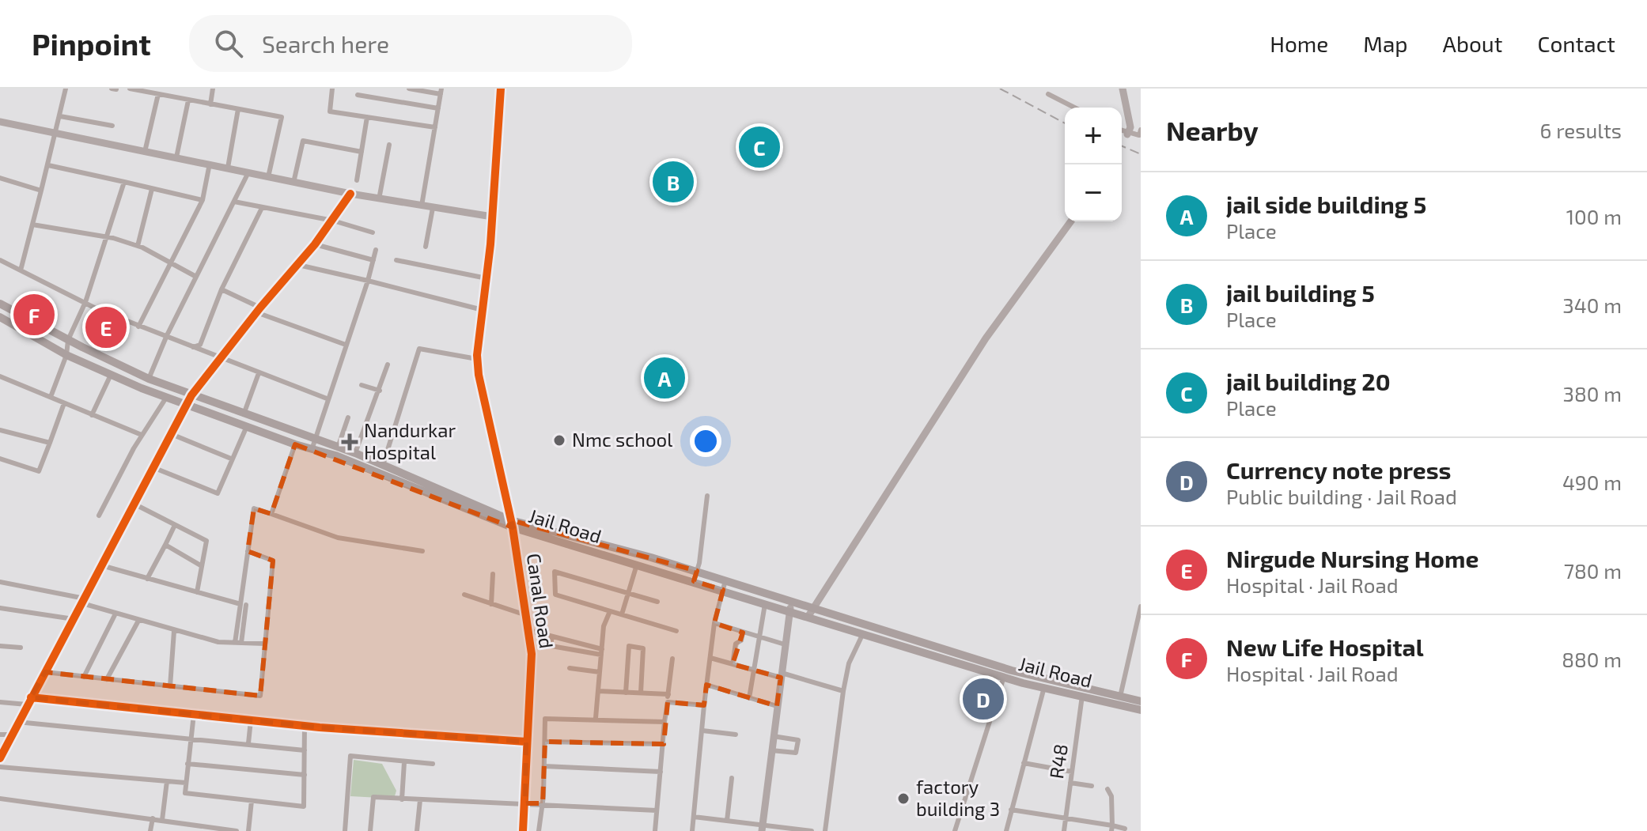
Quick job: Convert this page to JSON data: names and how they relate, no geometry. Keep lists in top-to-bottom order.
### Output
{
  "streets": {
    "main road": ["Jail Road"],
    "street": ["Canal Road", "R48"]
  },
  "crossings": [
    ["Jail Road", "Canal Road"],
    ["Jail Road", "R48"]
  ],
  "places": {
    "other": ["Nmc school", "factory building 3"],
    "health": ["Nandurkar Hospital"]
  },
  "page": {
    "header": "Pinpoint",
    "search": "Search here",
    "nav": [
      "Home",
      "Map",
      "About",
      "Contact"
    ],
    "heading": ["Nearby", "6 results"],
    "map_buttons": ["+", "−"],
    "pins": [
      "C",
      "B",
      "F",
      "E",
      "A",
      "D"
    ],
    "list": [
      {
        "mark": "A",
        "name": "jail side building 5",
        "note": "Place",
        "value": "100 m"
      },
      {
        "mark": "B",
        "name": "jail building 5",
        "note": "Place",
        "value": "340 m"
      },
      {
        "mark": "C",
        "name": "jail building 20",
        "note": "Place",
        "value": "380 m"
      },
      {
        "mark": "D",
        "name": "Currency note press",
        "note": "Public building · Jail Road",
        "value": "490 m"
      },
      {
        "mark": "E",
        "name": "Nirgude Nursing Home",
        "note": "Hospital · Jail Road",
        "value": "780 m"
      },
      {
        "mark": "F",
        "name": "New Life Hospital",
        "note": "Hospital · Jail Road",
        "value": "880 m"
      }
    ]
  }
}
